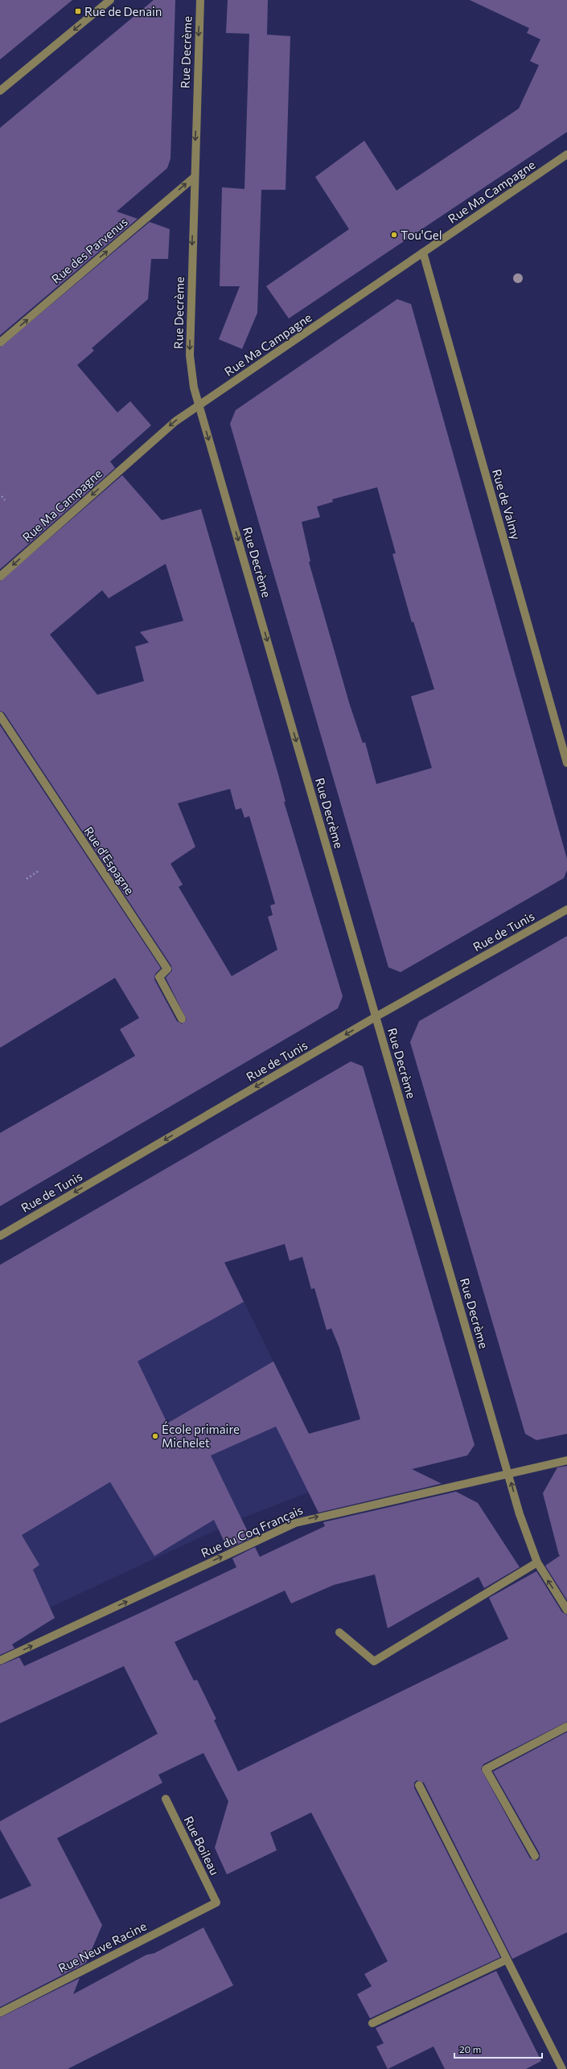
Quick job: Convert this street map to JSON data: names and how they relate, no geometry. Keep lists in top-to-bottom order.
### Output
{
  "streets": {
    "street": [
      "Rue Decrème",
      "Rue Ma Campagne",
      "Rue des Parvenus",
      "Rue de Valmy",
      "Rue d'Espagne",
      "Rue de Tunis",
      "Rue du Coq Français",
      "Rue Boileau",
      "Rue Neuve Racine"
    ]
  },
  "crossings": [
    ["Rue Decrème", "Rue Ma Campagne"],
    ["Rue Decrème", "Rue des Parvenus"],
    ["Rue Decrème", "Rue de Tunis"],
    ["Rue Decrème", "Rue du Coq Français"],
    ["Rue Ma Campagne", "Rue de Valmy"],
    ["Rue Boileau", "Rue Neuve Racine"]
  ],
  "one_way": [
    "Rue Ma Campagne",
    "Rue des Parvenus",
    "Rue de Tunis",
    "Rue du Coq Français"
  ],
  "places": {
    "transit": ["Rue de Denain"],
    "other": ["Tou'Gel", "École primaire Michelet"]
  },
  "scale_bar": "20 m"
}
